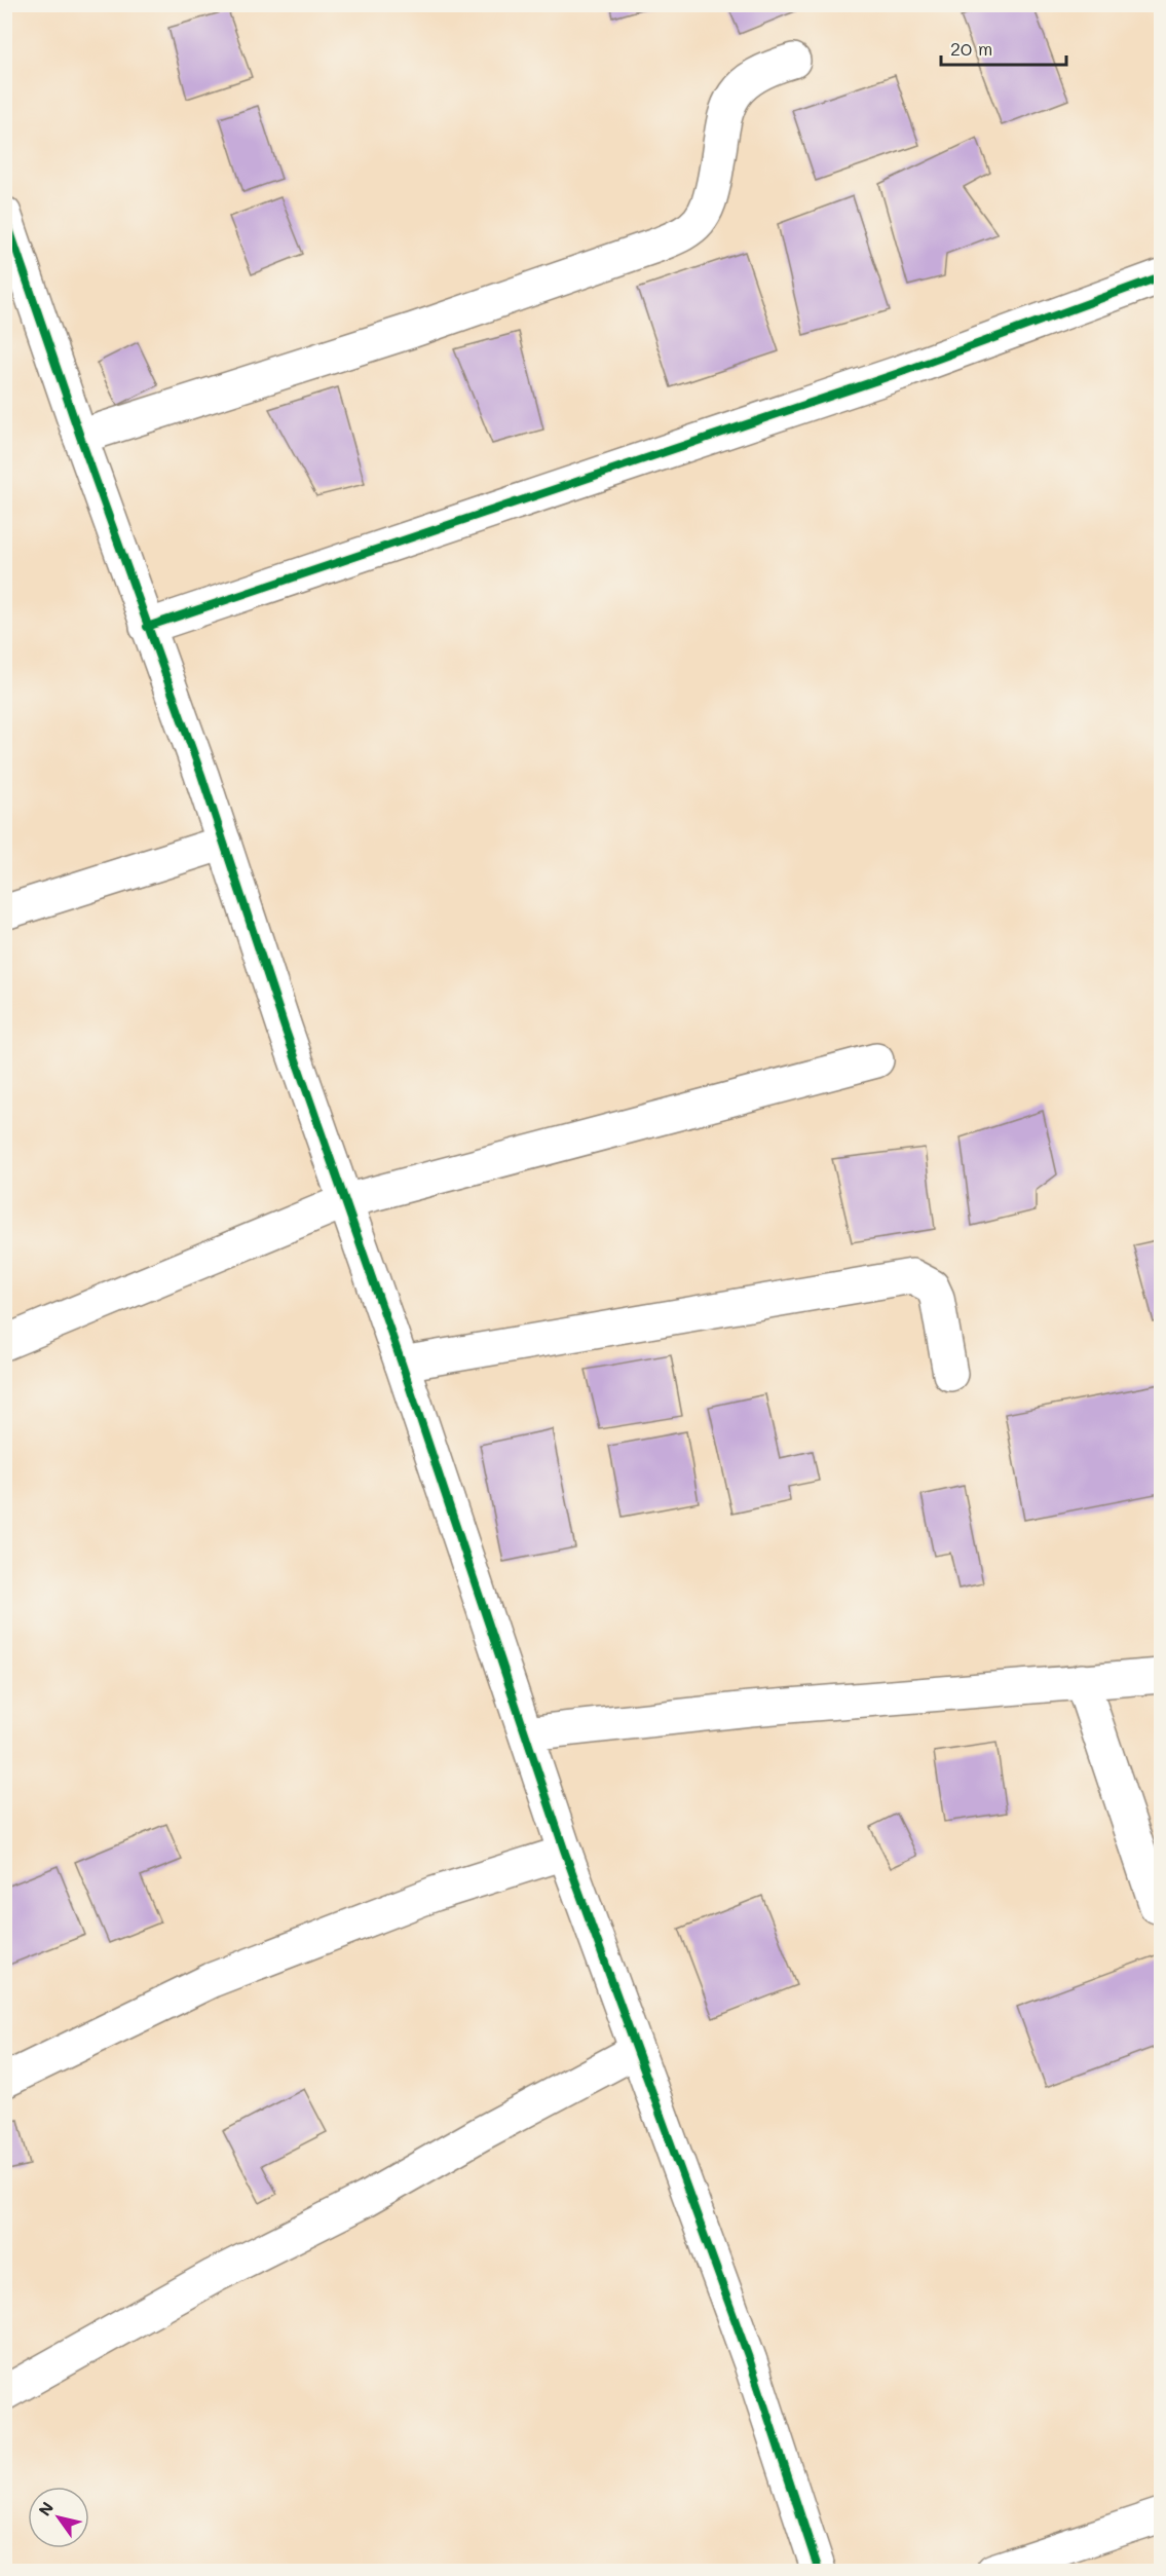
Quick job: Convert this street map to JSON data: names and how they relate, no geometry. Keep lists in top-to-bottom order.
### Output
{
  "scale_bar": "20 m",
  "north": "top left"
}
